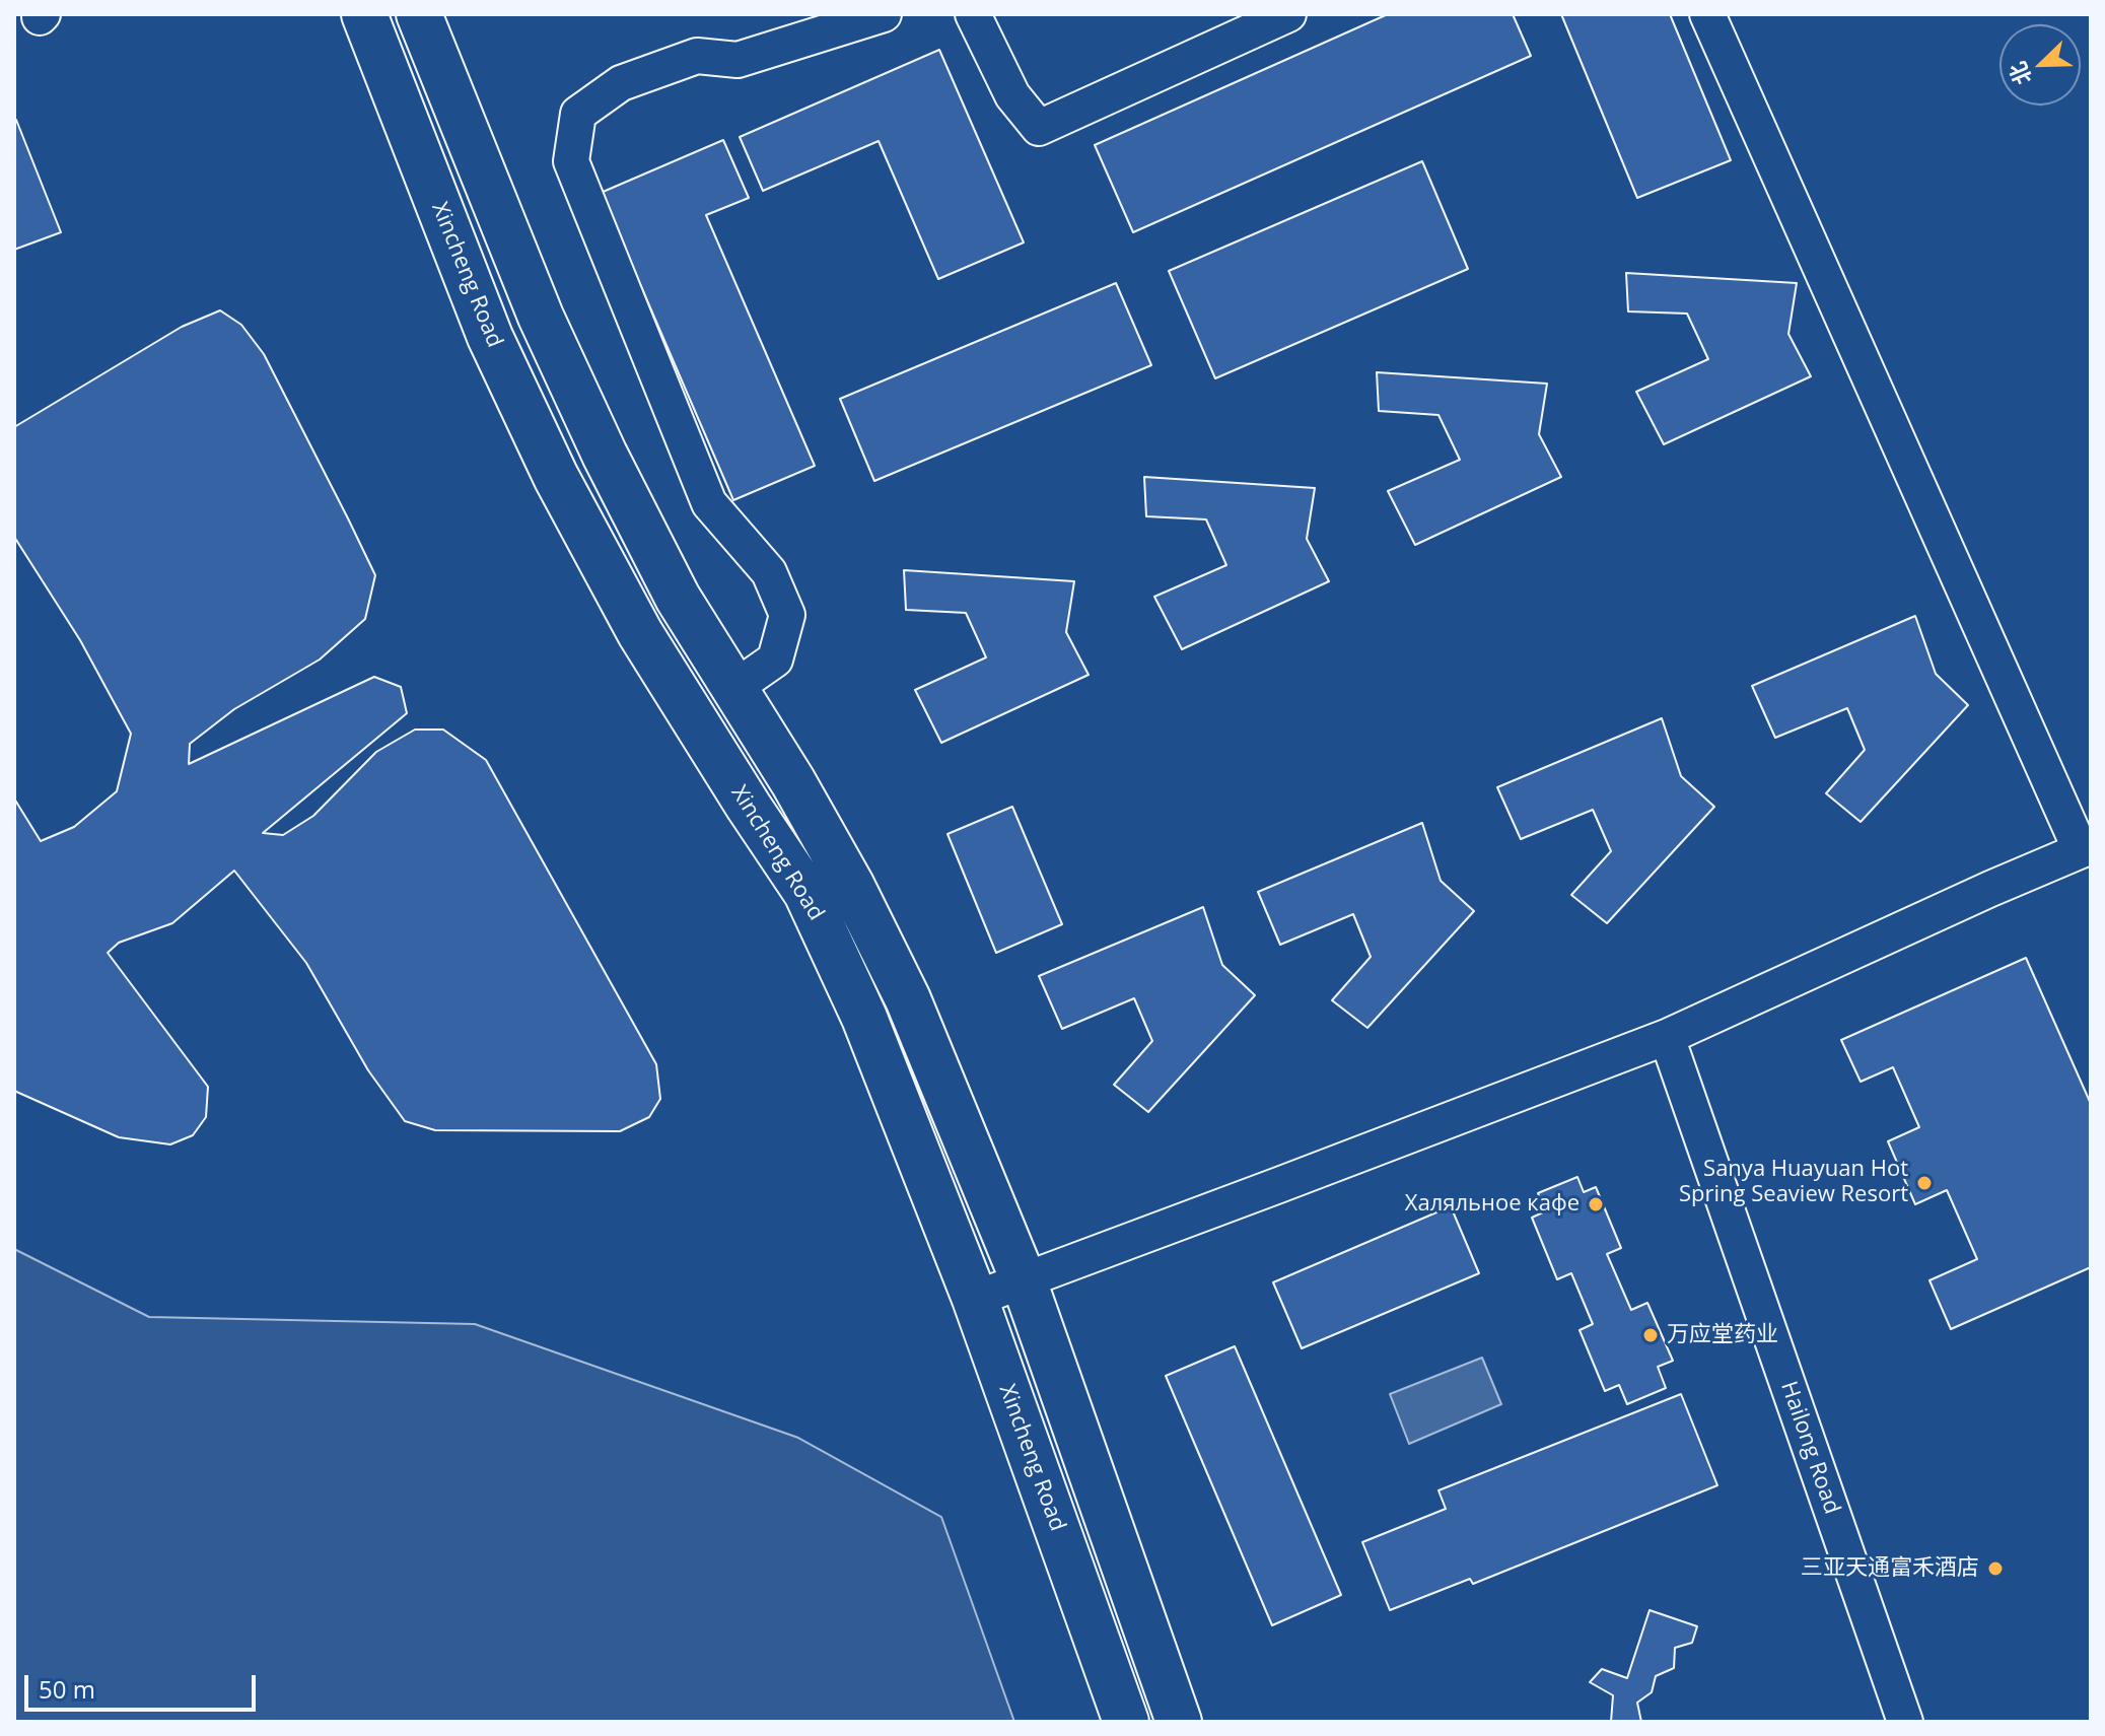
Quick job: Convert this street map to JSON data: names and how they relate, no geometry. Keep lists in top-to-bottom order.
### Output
{
  "streets": {
    "main road": ["Xincheng Road"],
    "street": ["Hailong Road"]
  },
  "places": [
    "Sanya Huayuan Hot Spring Seaview Resort",
    "Халяльное кафе",
    "万应堂药业",
    "三亚天通富禾酒店"
  ],
  "scale_bar": "50 m",
  "north": "bottom left"
}
